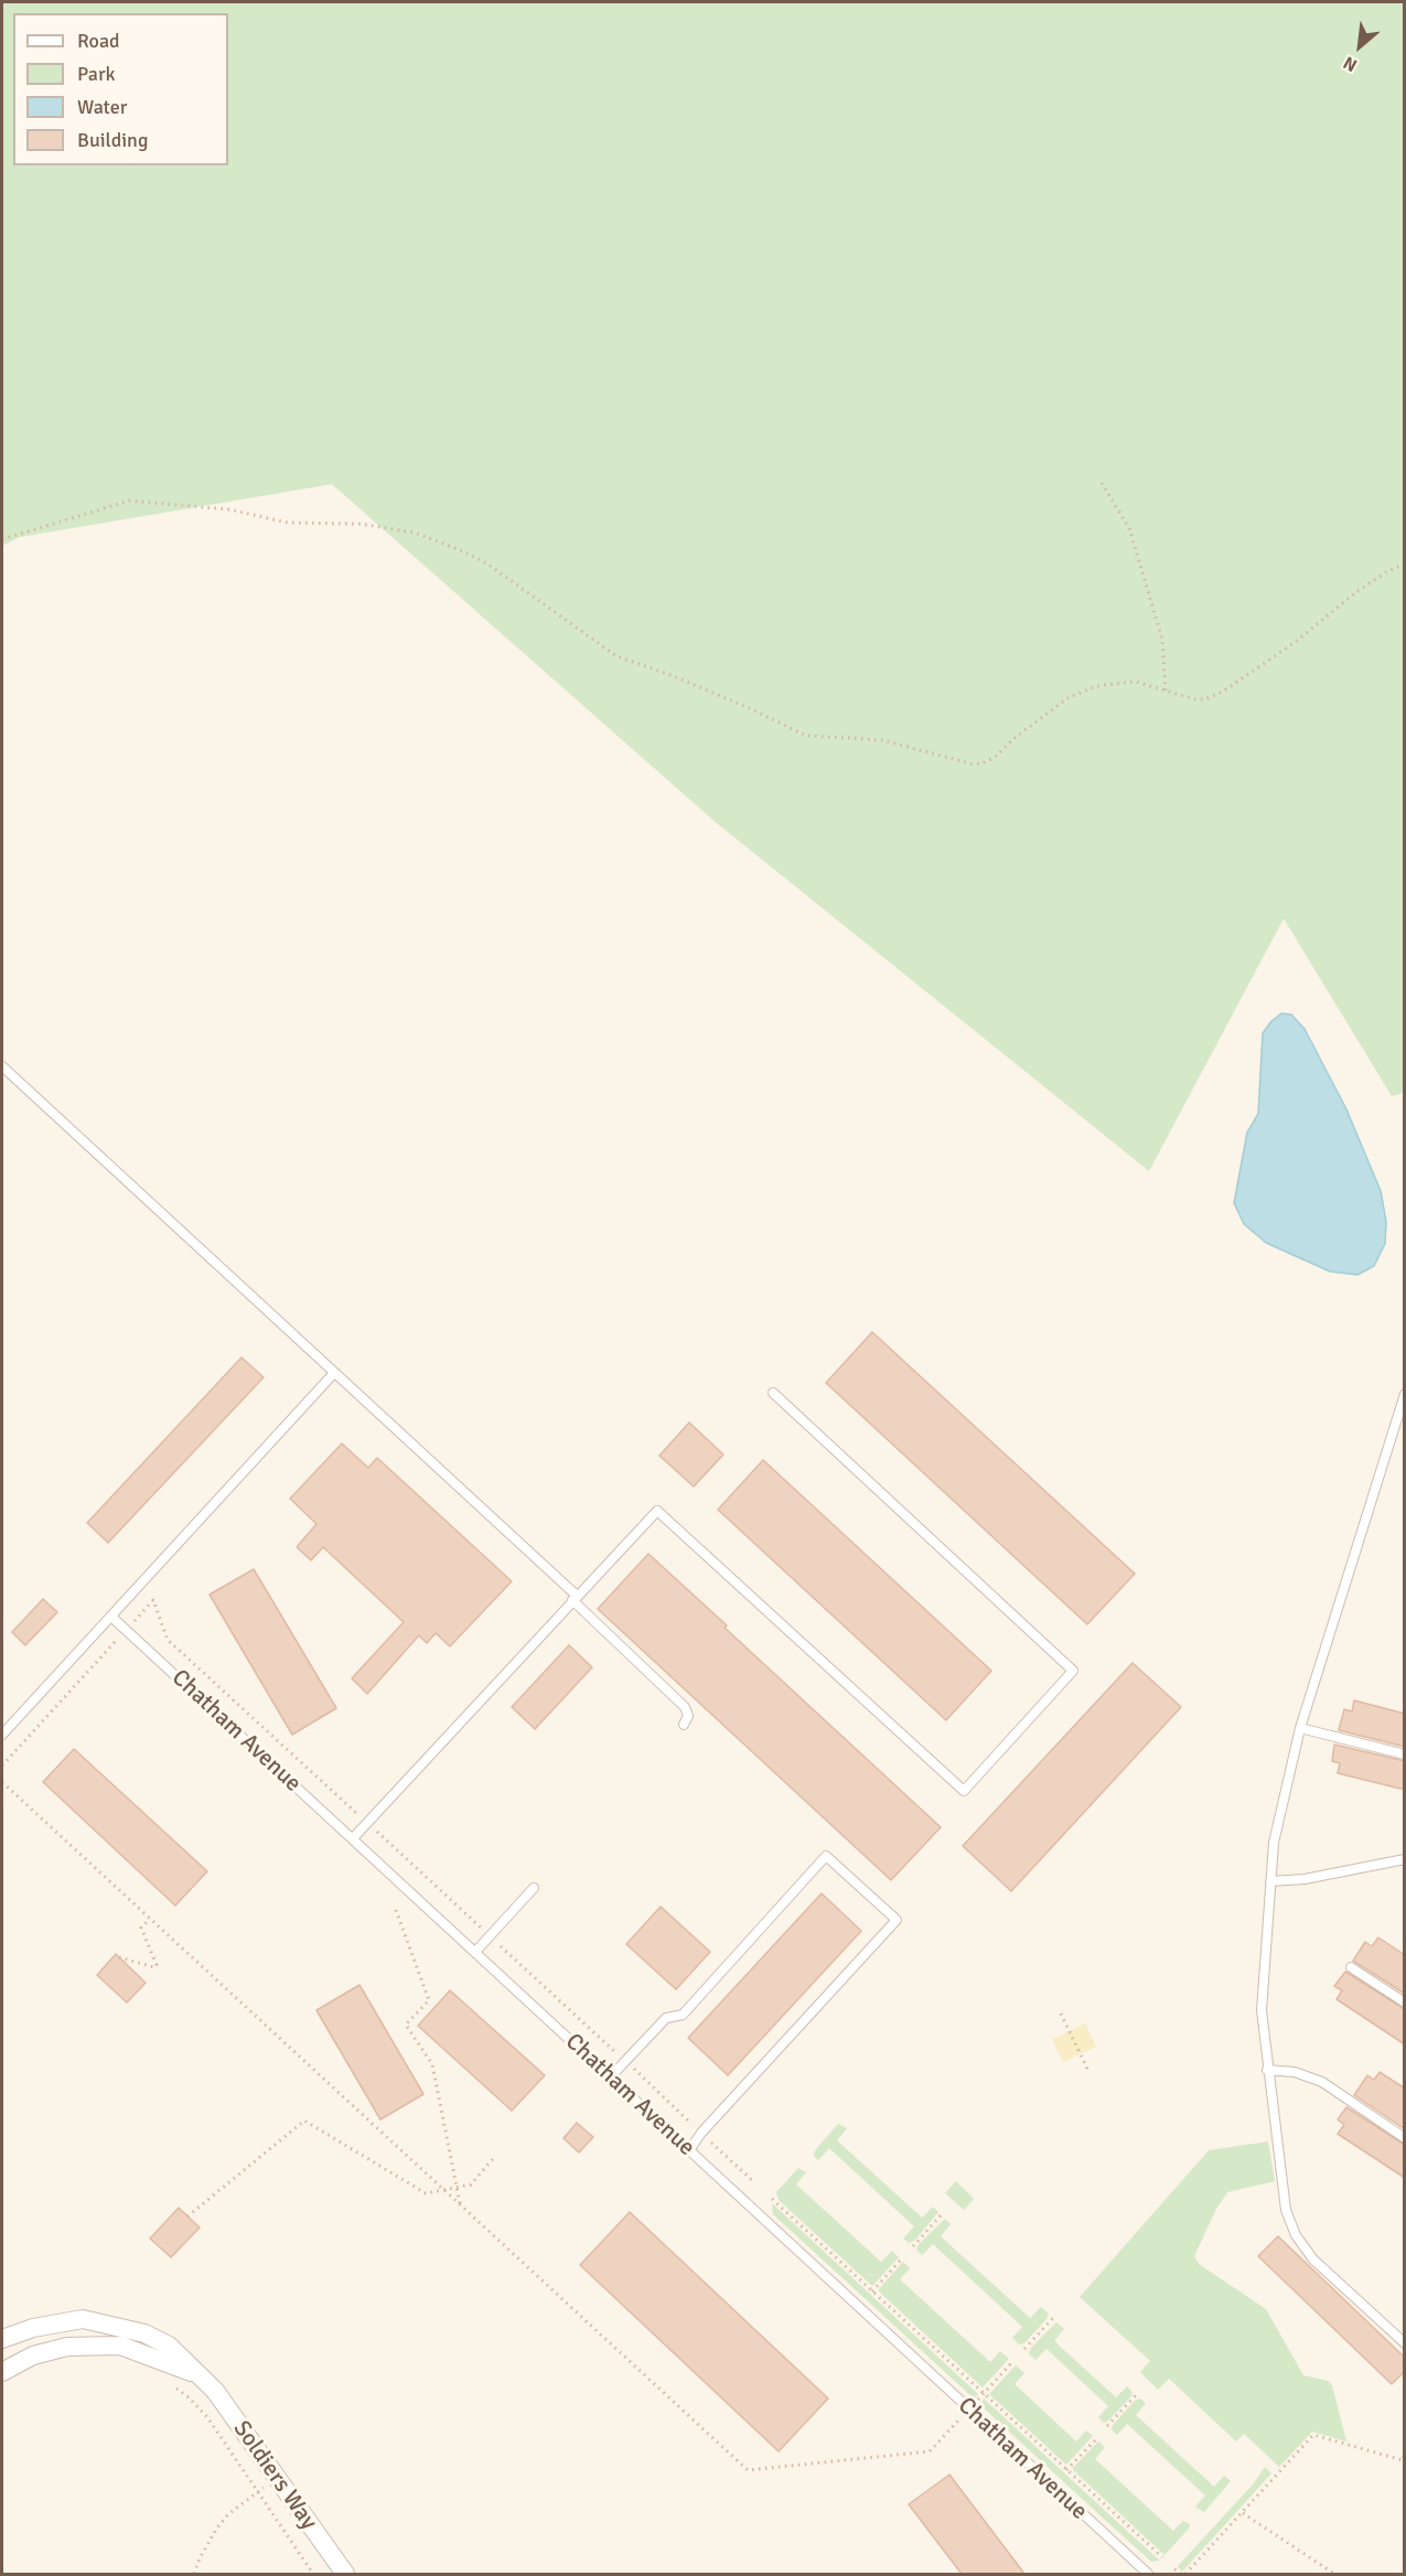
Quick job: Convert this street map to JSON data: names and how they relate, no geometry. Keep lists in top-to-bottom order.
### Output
{
  "streets": {
    "street": ["Soldiers Way"],
    "lane": ["Chatham Avenue"]
  },
  "legend": [
    "Road",
    "Park",
    "Water",
    "Building"
  ],
  "north": "bottom left"
}
